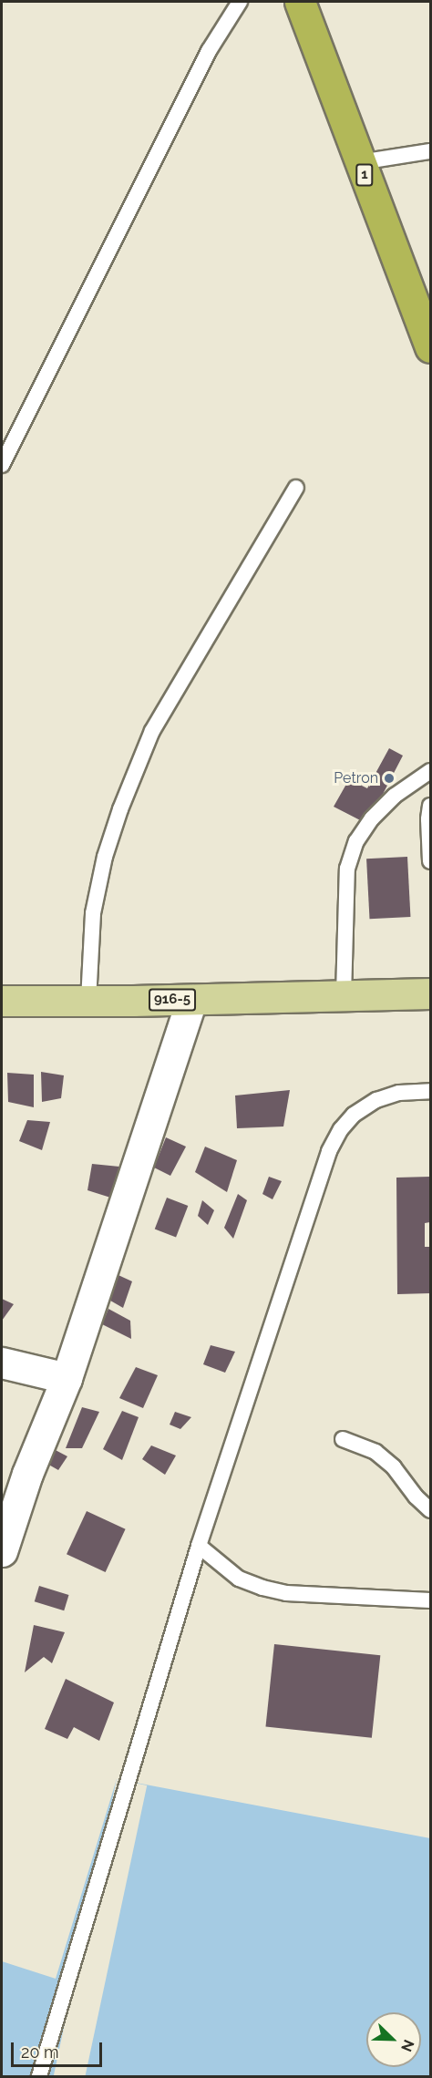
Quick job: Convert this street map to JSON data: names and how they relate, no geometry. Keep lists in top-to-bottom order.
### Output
{
  "streets": {
    "highway": ["1"],
    "main road": ["916-5"]
  },
  "places": ["Petron"],
  "scale_bar": "20 m",
  "north": "bottom right"
}
